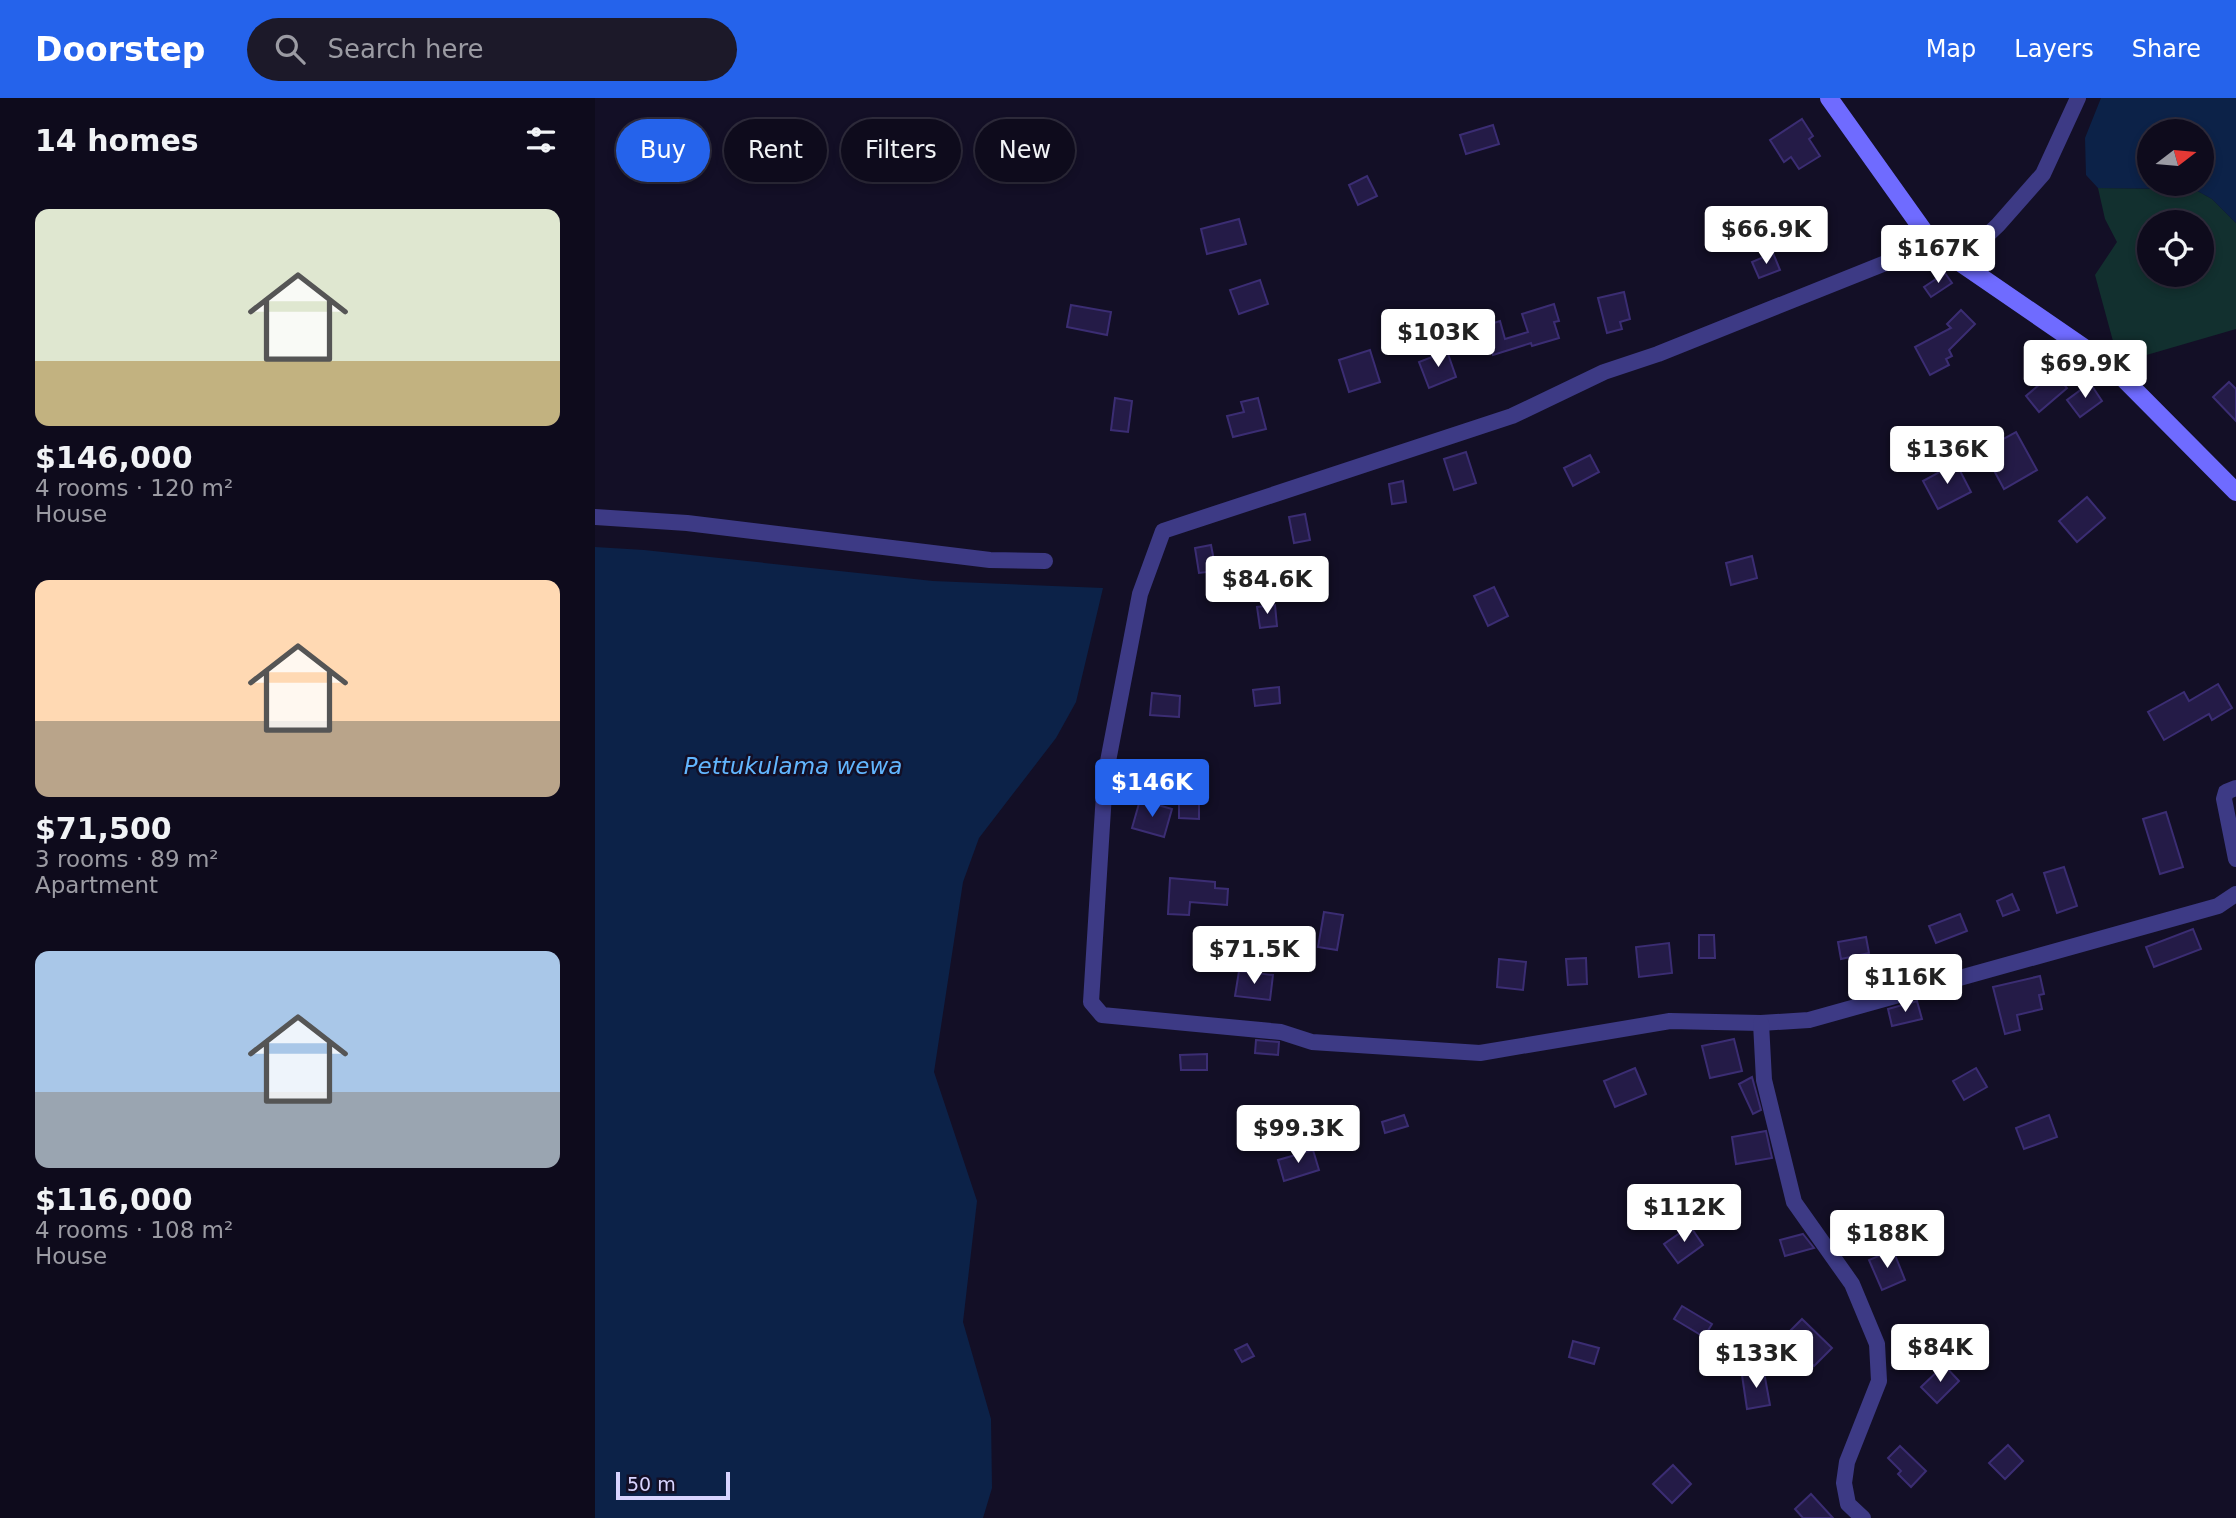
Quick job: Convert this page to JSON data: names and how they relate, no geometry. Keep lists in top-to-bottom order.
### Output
{
  "water": ["Pettukulama wewa"],
  "scale_bar": "50 m",
  "north": "right",
  "page": {
    "header": "Doorstep",
    "search": "Search here",
    "nav": ["Map", "Layers", "Share"],
    "heading": "14 homes",
    "chip": [
      "Buy",
      "Rent",
      "Filters",
      "New"
    ],
    "list": [
      {
        "name": "$146,000",
        "note": "4 rooms · 120 m² · House"
      },
      {
        "name": "$71,500",
        "note": "3 rooms · 89 m² · Apartment"
      },
      {
        "name": "$116,000",
        "note": "4 rooms · 108 m² · House"
      }
    ],
    "price": [
      "$66.9K",
      "$167K",
      "$103K",
      "$69.9K",
      "$136K",
      "$84.6K",
      "$146K",
      "$71.5K",
      "$116K",
      "$99.3K",
      "$112K",
      "$188K",
      "$84K",
      "$133K"
    ],
    "scale": "50 m"
  }
}
